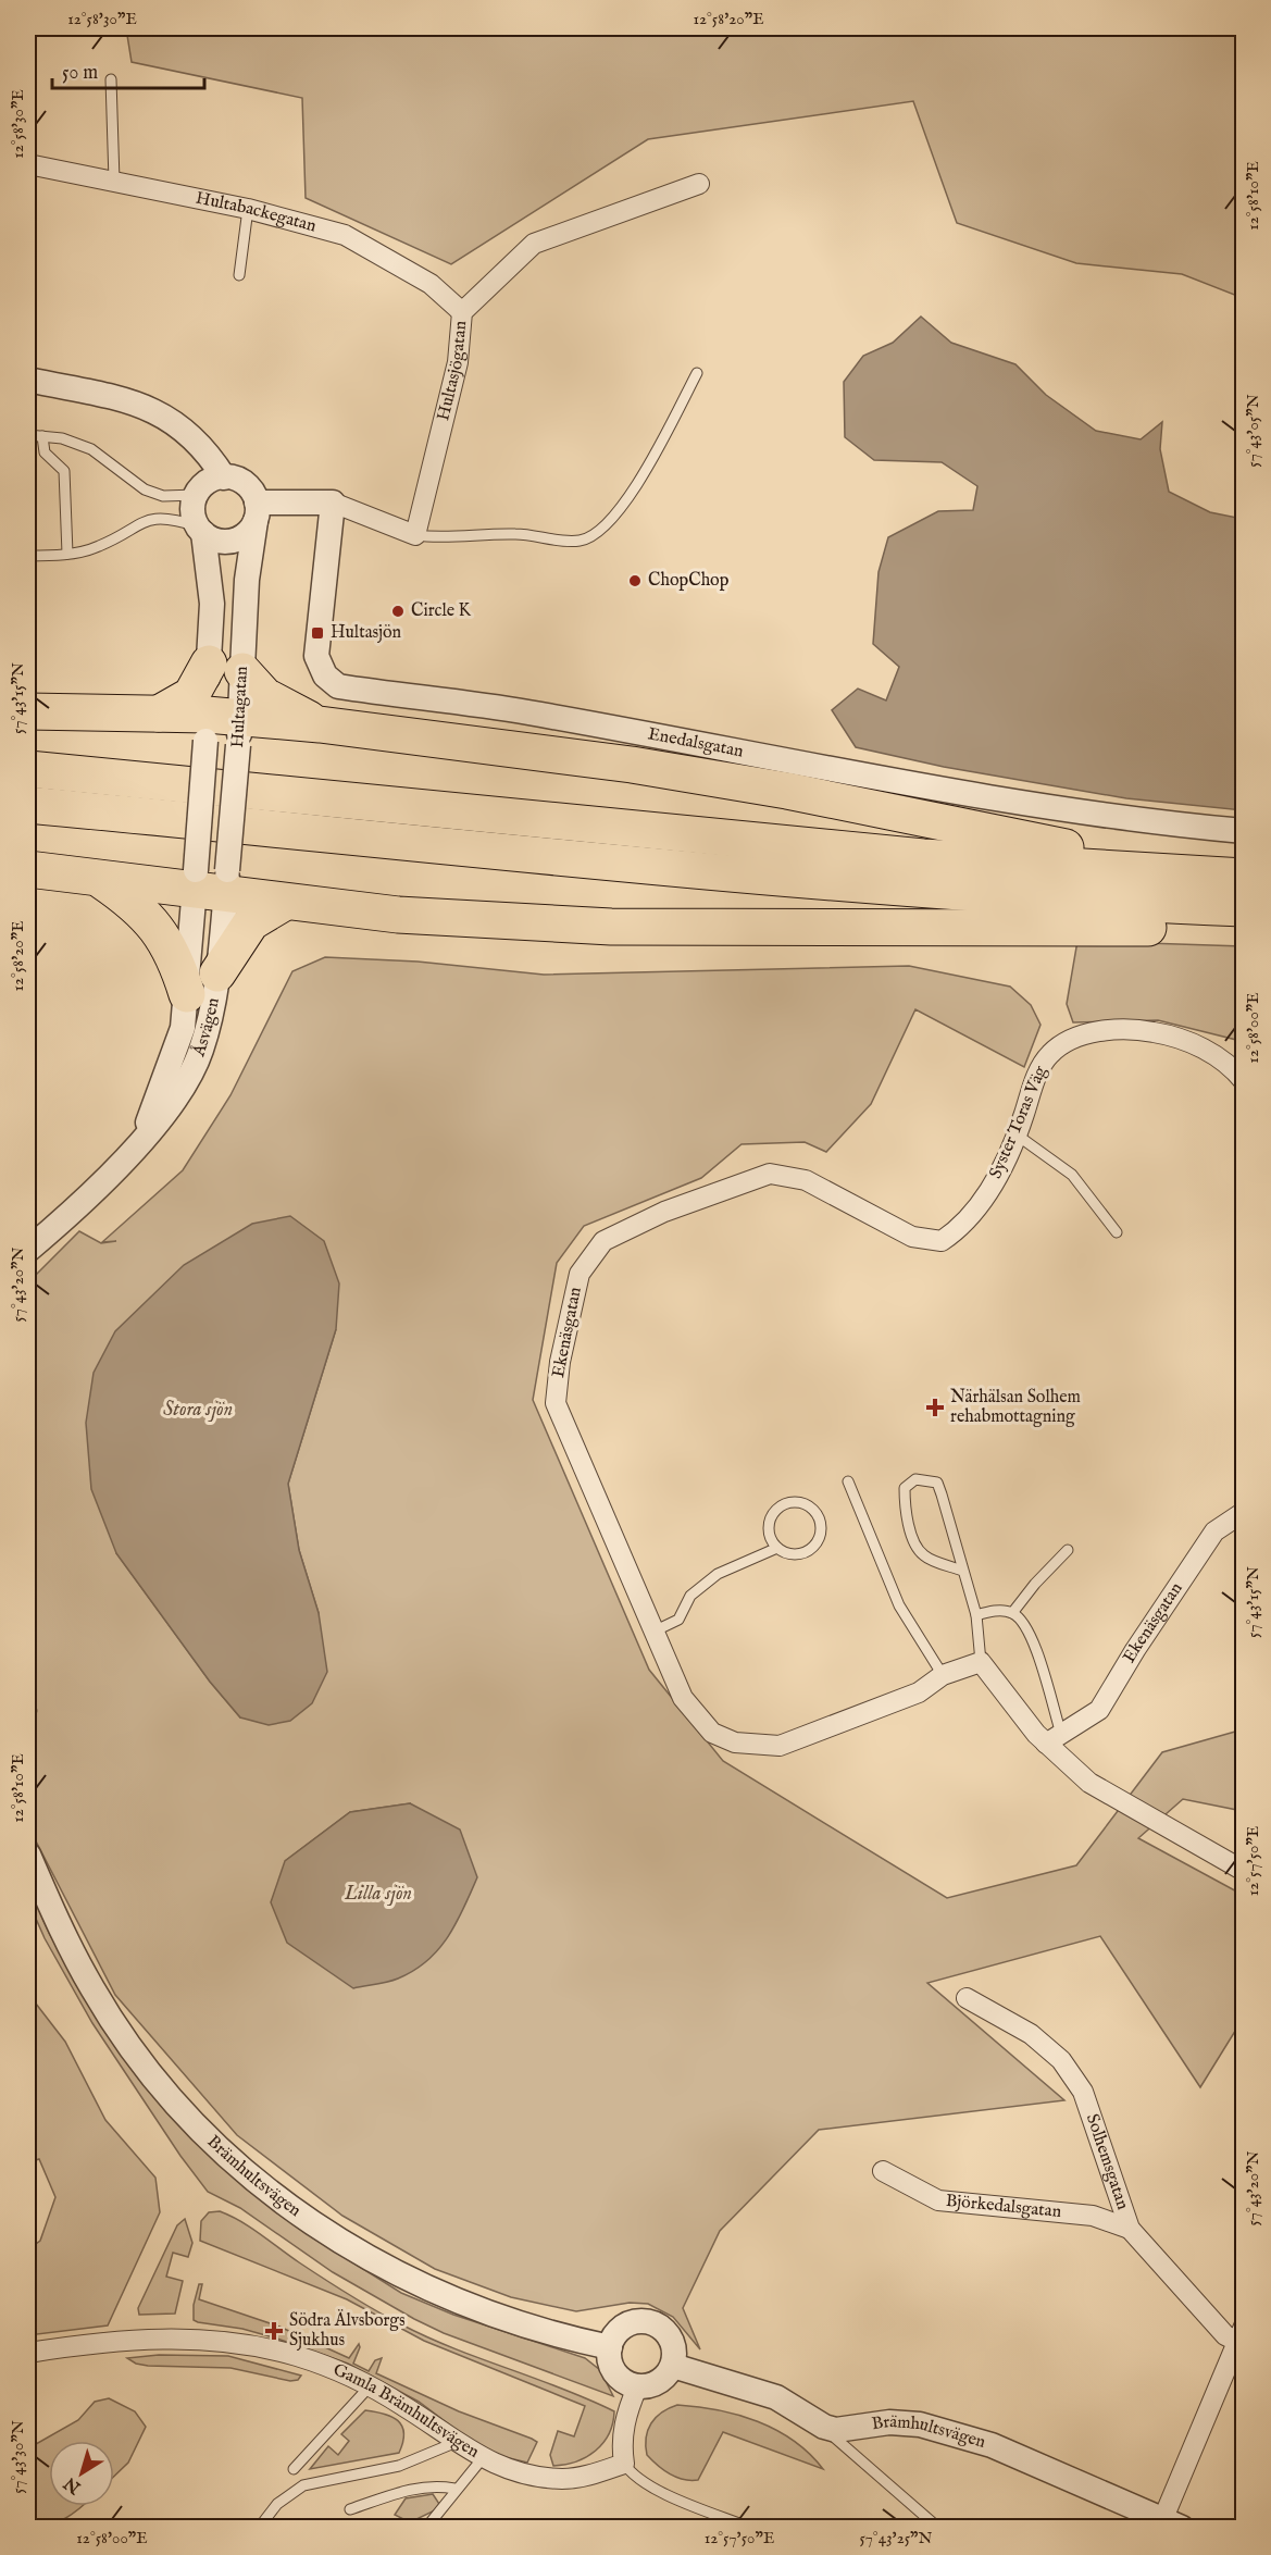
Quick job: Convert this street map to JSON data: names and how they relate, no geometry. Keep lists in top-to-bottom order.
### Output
{
  "streets": {
    "street": [
      "Hultabackegatan",
      "Hultasjögatan",
      "Hultagatan",
      "Enedalsgatan",
      "Åsvägen",
      "Syster Toras Väg",
      "Ekenäsgatan",
      "Solhemsgatan",
      "Brämhultsvägen",
      "Björkedalsgatan",
      "Gamla Brämhultsvägen"
    ]
  },
  "crossings": [
    ["Hultabackegatan", "Hultasjögatan"],
    ["Hultagatan", "Åsvägen"],
    ["Syster Toras Väg", "Ekenäsgatan"],
    ["Solhemsgatan", "Björkedalsgatan"]
  ],
  "water": ["Stora sjön", "Lilla sjön"],
  "places": {
    "other": ["ChopChop", "Circle K"],
    "transit": ["Hultasjön"],
    "health": ["Närhälsan Solhem rehabmottagning", "Södra Älvsborgs Sjukhus"]
  },
  "scale_bar": "50 m",
  "north": "bottom left",
  "coordinates": [
    "12°58'30\"E",
    "12°58'20\"E",
    "12°58'10\"E",
    "57°43'05\"N",
    "57°43'15\"N",
    "12°58'00\"E",
    "57°43'20\"N",
    "12°57'50\"E",
    "57°43'30\"N",
    "57°43'25\"N"
  ]
}
